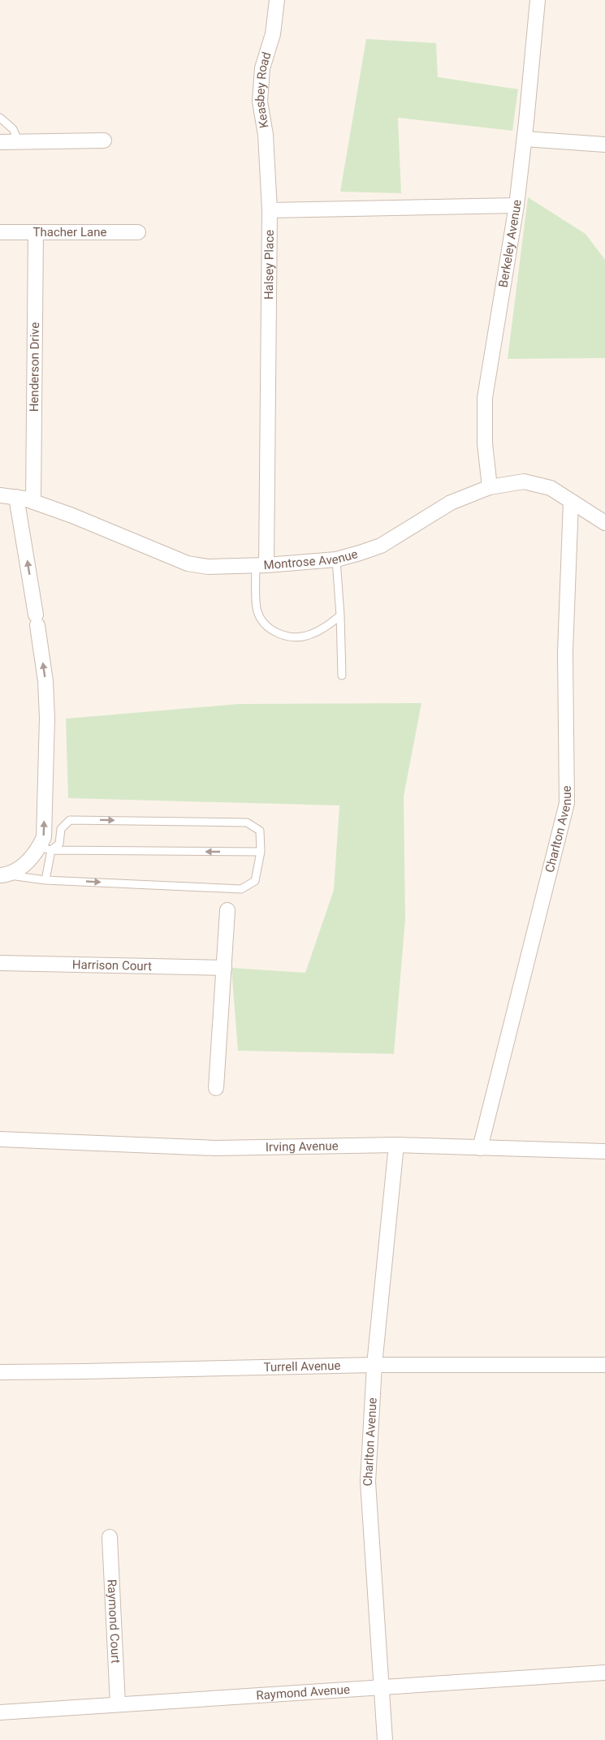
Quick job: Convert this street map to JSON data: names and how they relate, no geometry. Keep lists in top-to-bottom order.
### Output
{
  "streets": {
    "street": [
      "Keasbey Road",
      "Thacher Lane",
      "Berkeley Avenue",
      "Halsey Place",
      "Henderson Drive",
      "Montrose Avenue",
      "Charlton Avenue",
      "Harrison Court",
      "Irving Avenue",
      "Turrell Avenue",
      "Raymond Court",
      "Raymond Avenue"
    ]
  },
  "crossings": [
    ["Keasbey Road", "Halsey Place"],
    ["Thacher Lane", "Henderson Drive"],
    ["Berkeley Avenue", "Montrose Avenue"],
    ["Halsey Place", "Montrose Avenue"],
    ["Henderson Drive", "Montrose Avenue"],
    ["Montrose Avenue", "Charlton Avenue"],
    ["Charlton Avenue", "Irving Avenue"],
    ["Charlton Avenue", "Turrell Avenue"],
    ["Charlton Avenue", "Raymond Avenue"],
    ["Raymond Court", "Raymond Avenue"]
  ]
}
